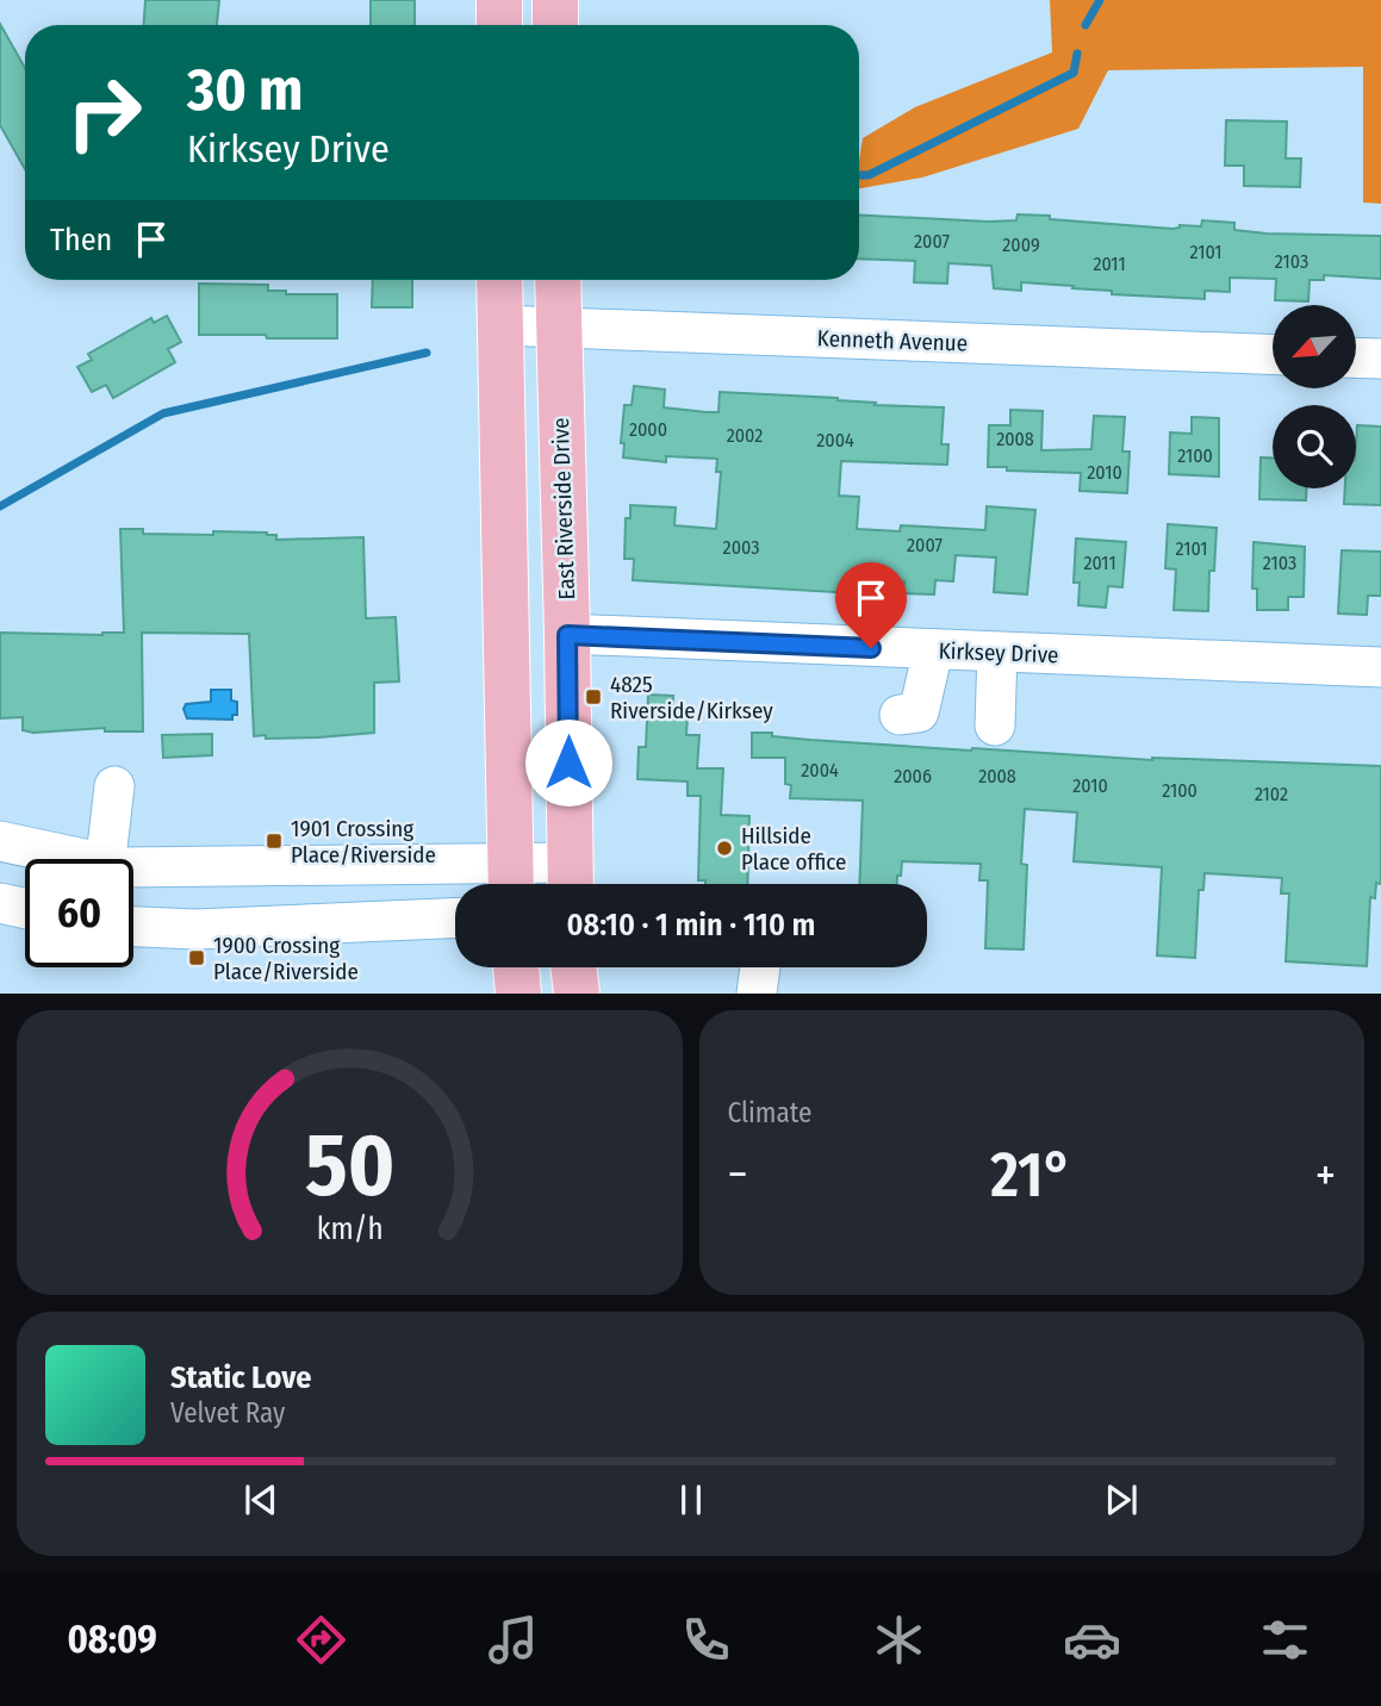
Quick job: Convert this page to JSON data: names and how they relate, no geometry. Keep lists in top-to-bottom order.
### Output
{
  "streets": {
    "main road": ["East Riverside Drive"],
    "street": ["Kenneth Avenue", "Kirksey Drive"]
  },
  "crossings": [
    ["Kenneth Avenue", "East Riverside Drive"],
    ["East Riverside Drive", "Kirksey Drive"]
  ],
  "places": {
    "transit": ["4825 Riverside/Kirksey", "1901 Crossing Place/Riverside", "1900 Crossing Place/Riverside"],
    "other": ["Hillside Place office"]
  },
  "house_numbers": [
    "2007",
    "2009",
    "2101",
    "2103",
    "2011",
    "2000",
    "2002",
    "2008",
    "2004",
    "2100",
    "2010",
    "2007",
    "2003",
    "2101",
    "2011",
    "2103",
    "2004",
    "2006",
    "2008",
    "2010",
    "2100",
    "2102"
  ],
  "north": "bottom left",
  "page": {
    "turn": ["30 m", "Kirksey Drive"],
    "then": "Then",
    "limit": "60",
    "trip": "08:10 · 1 min · 110 m",
    "tile": "Climate",
    "heat": ["−", "21°", "+"],
    "song": ["Static Love", "Velvet Ray"],
    "tabs": "08:09",
    "gauge": ["50", "km/h"]
  }
}
